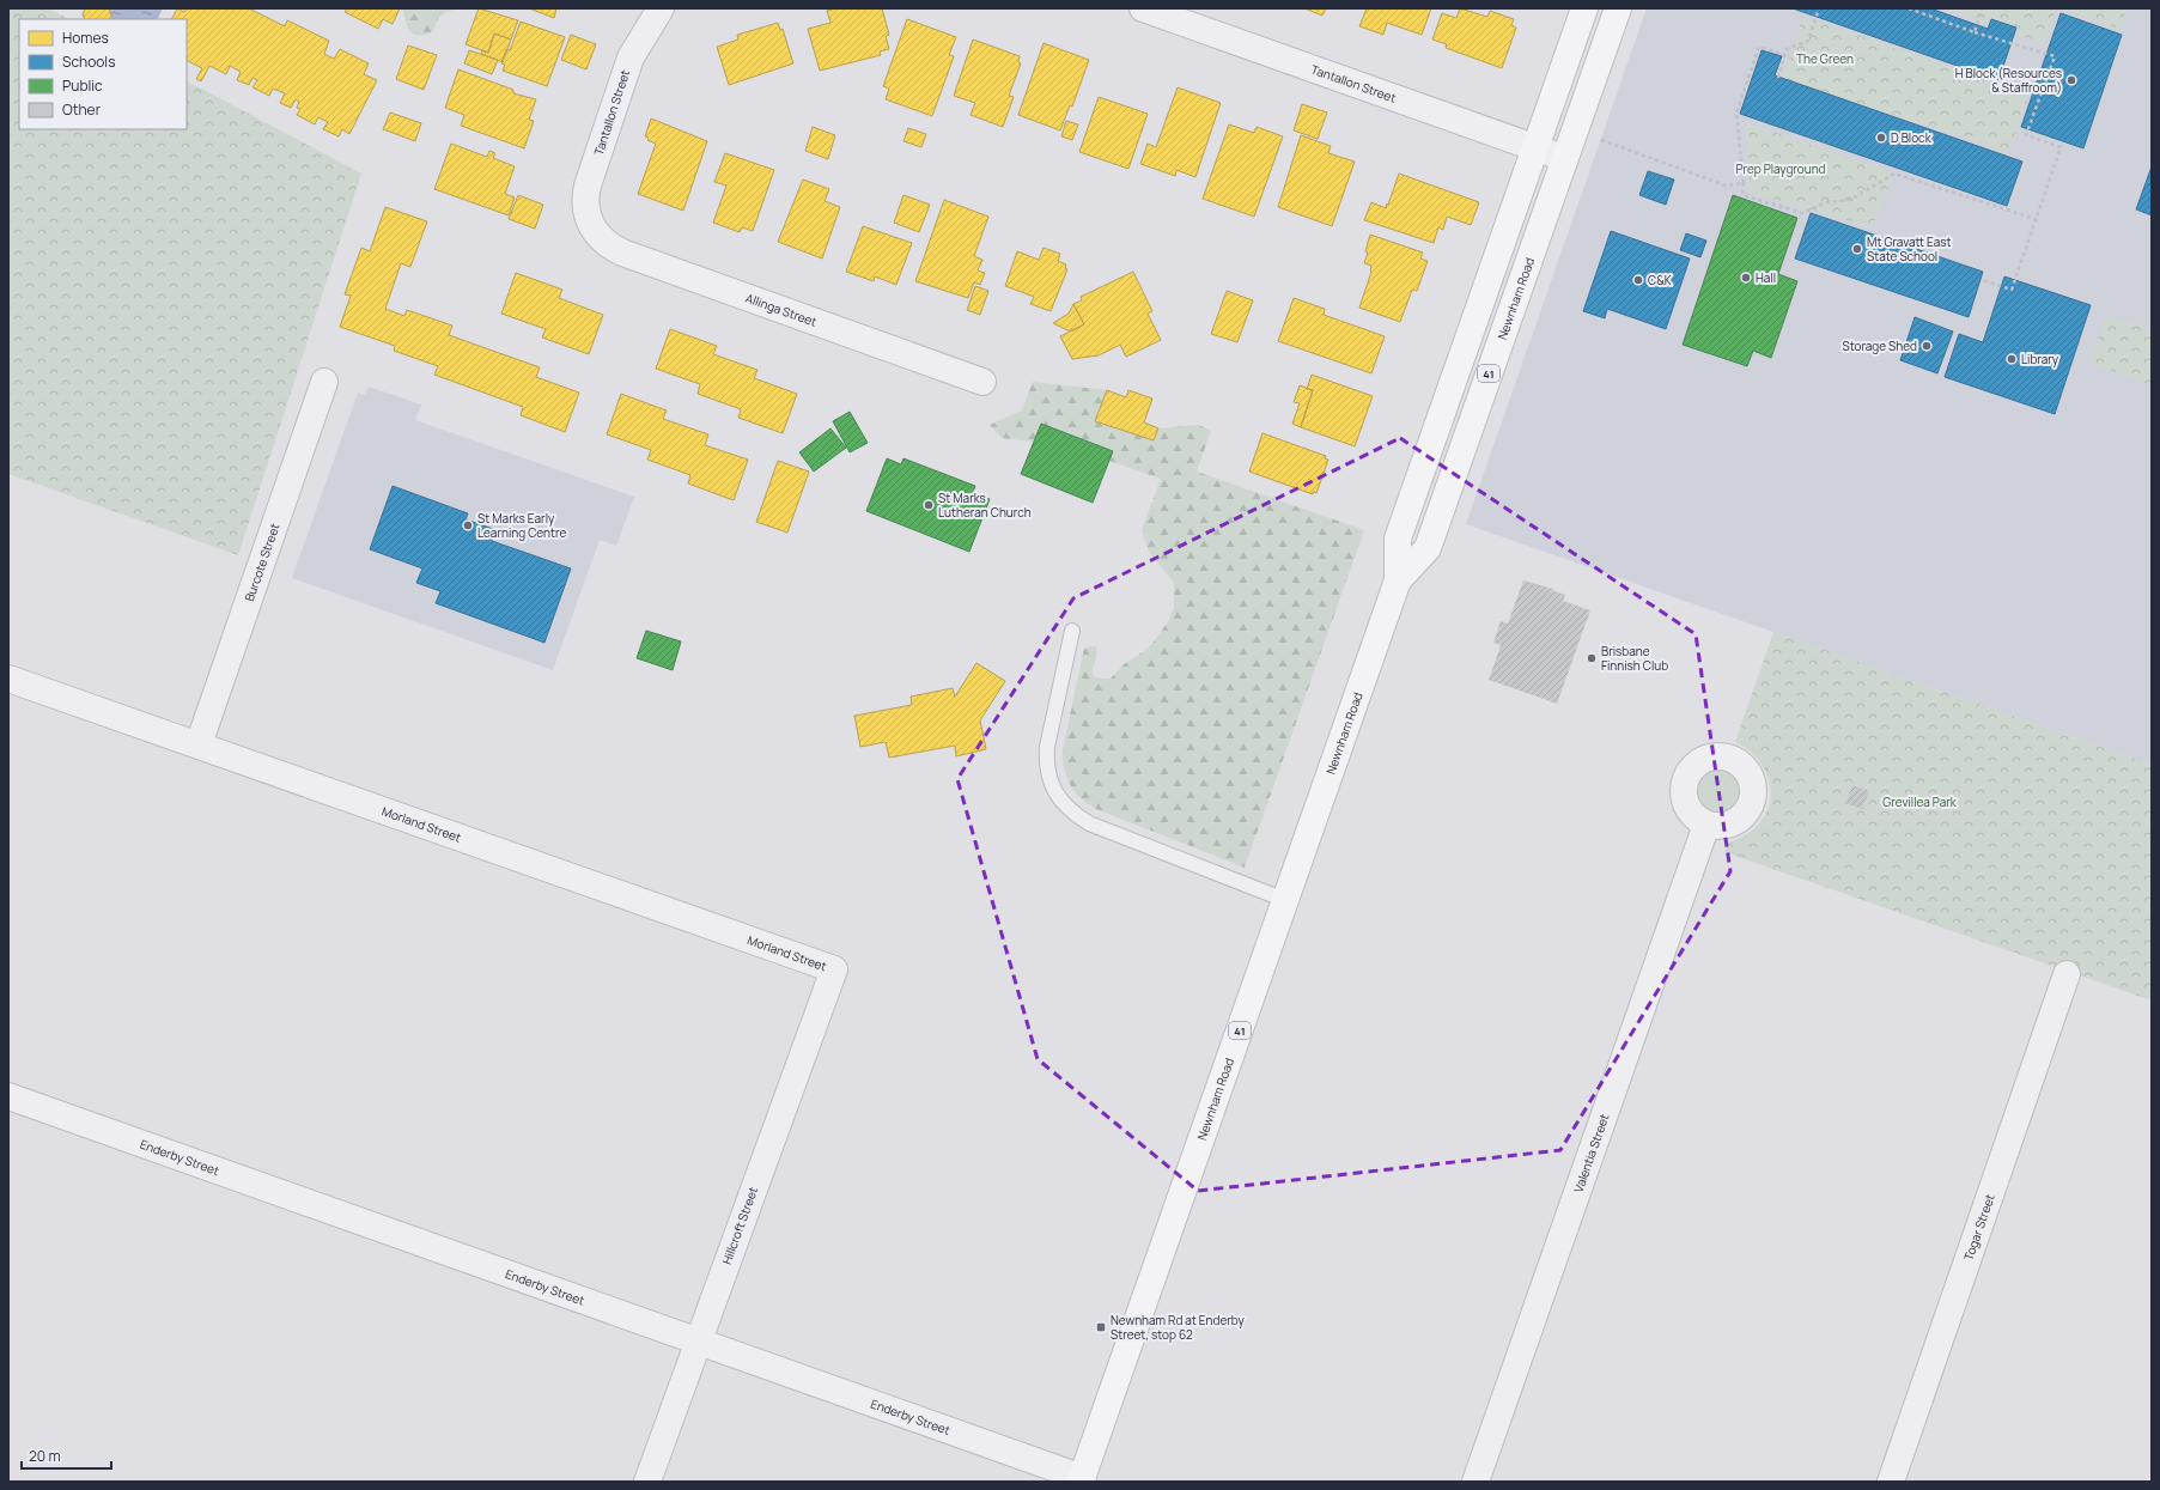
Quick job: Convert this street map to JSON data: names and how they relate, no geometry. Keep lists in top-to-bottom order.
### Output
{
  "streets": {
    "main road": ["Newnham Road", "41"],
    "street": [
      "Tantallon Street",
      "Allinga Street",
      "Burcote Street",
      "Morland Street",
      "Valentia Street",
      "Enderby Street",
      "Hillcroft Street",
      "Togar Street"
    ]
  },
  "crossings": [
    ["Tantallon Street", "Newnham Road"],
    ["Tantallon Street", "Allinga Street"],
    ["Newnham Road", "Enderby Street"],
    ["Burcote Street", "Morland Street"],
    ["Morland Street", "Hillcroft Street"],
    ["Enderby Street", "Hillcroft Street"]
  ],
  "parks": ["The Green", "Prep Playground", "Grevillea Park"],
  "places": {
    "other": [
      "H Block (Resources & Staffroom)",
      "D Block",
      "Mt Gravatt East State School",
      "Hall",
      "C&K",
      "Storage Shed",
      "Library",
      "St Marks Lutheran Church",
      "St Marks Early Learning Centre",
      "Brisbane Finnish Club"
    ],
    "transit": ["Newnham Rd at Enderby Street, stop 62"]
  },
  "legend": [
    "Homes",
    "Schools",
    "Public",
    "Other"
  ],
  "scale_bar": "20 m"
}
